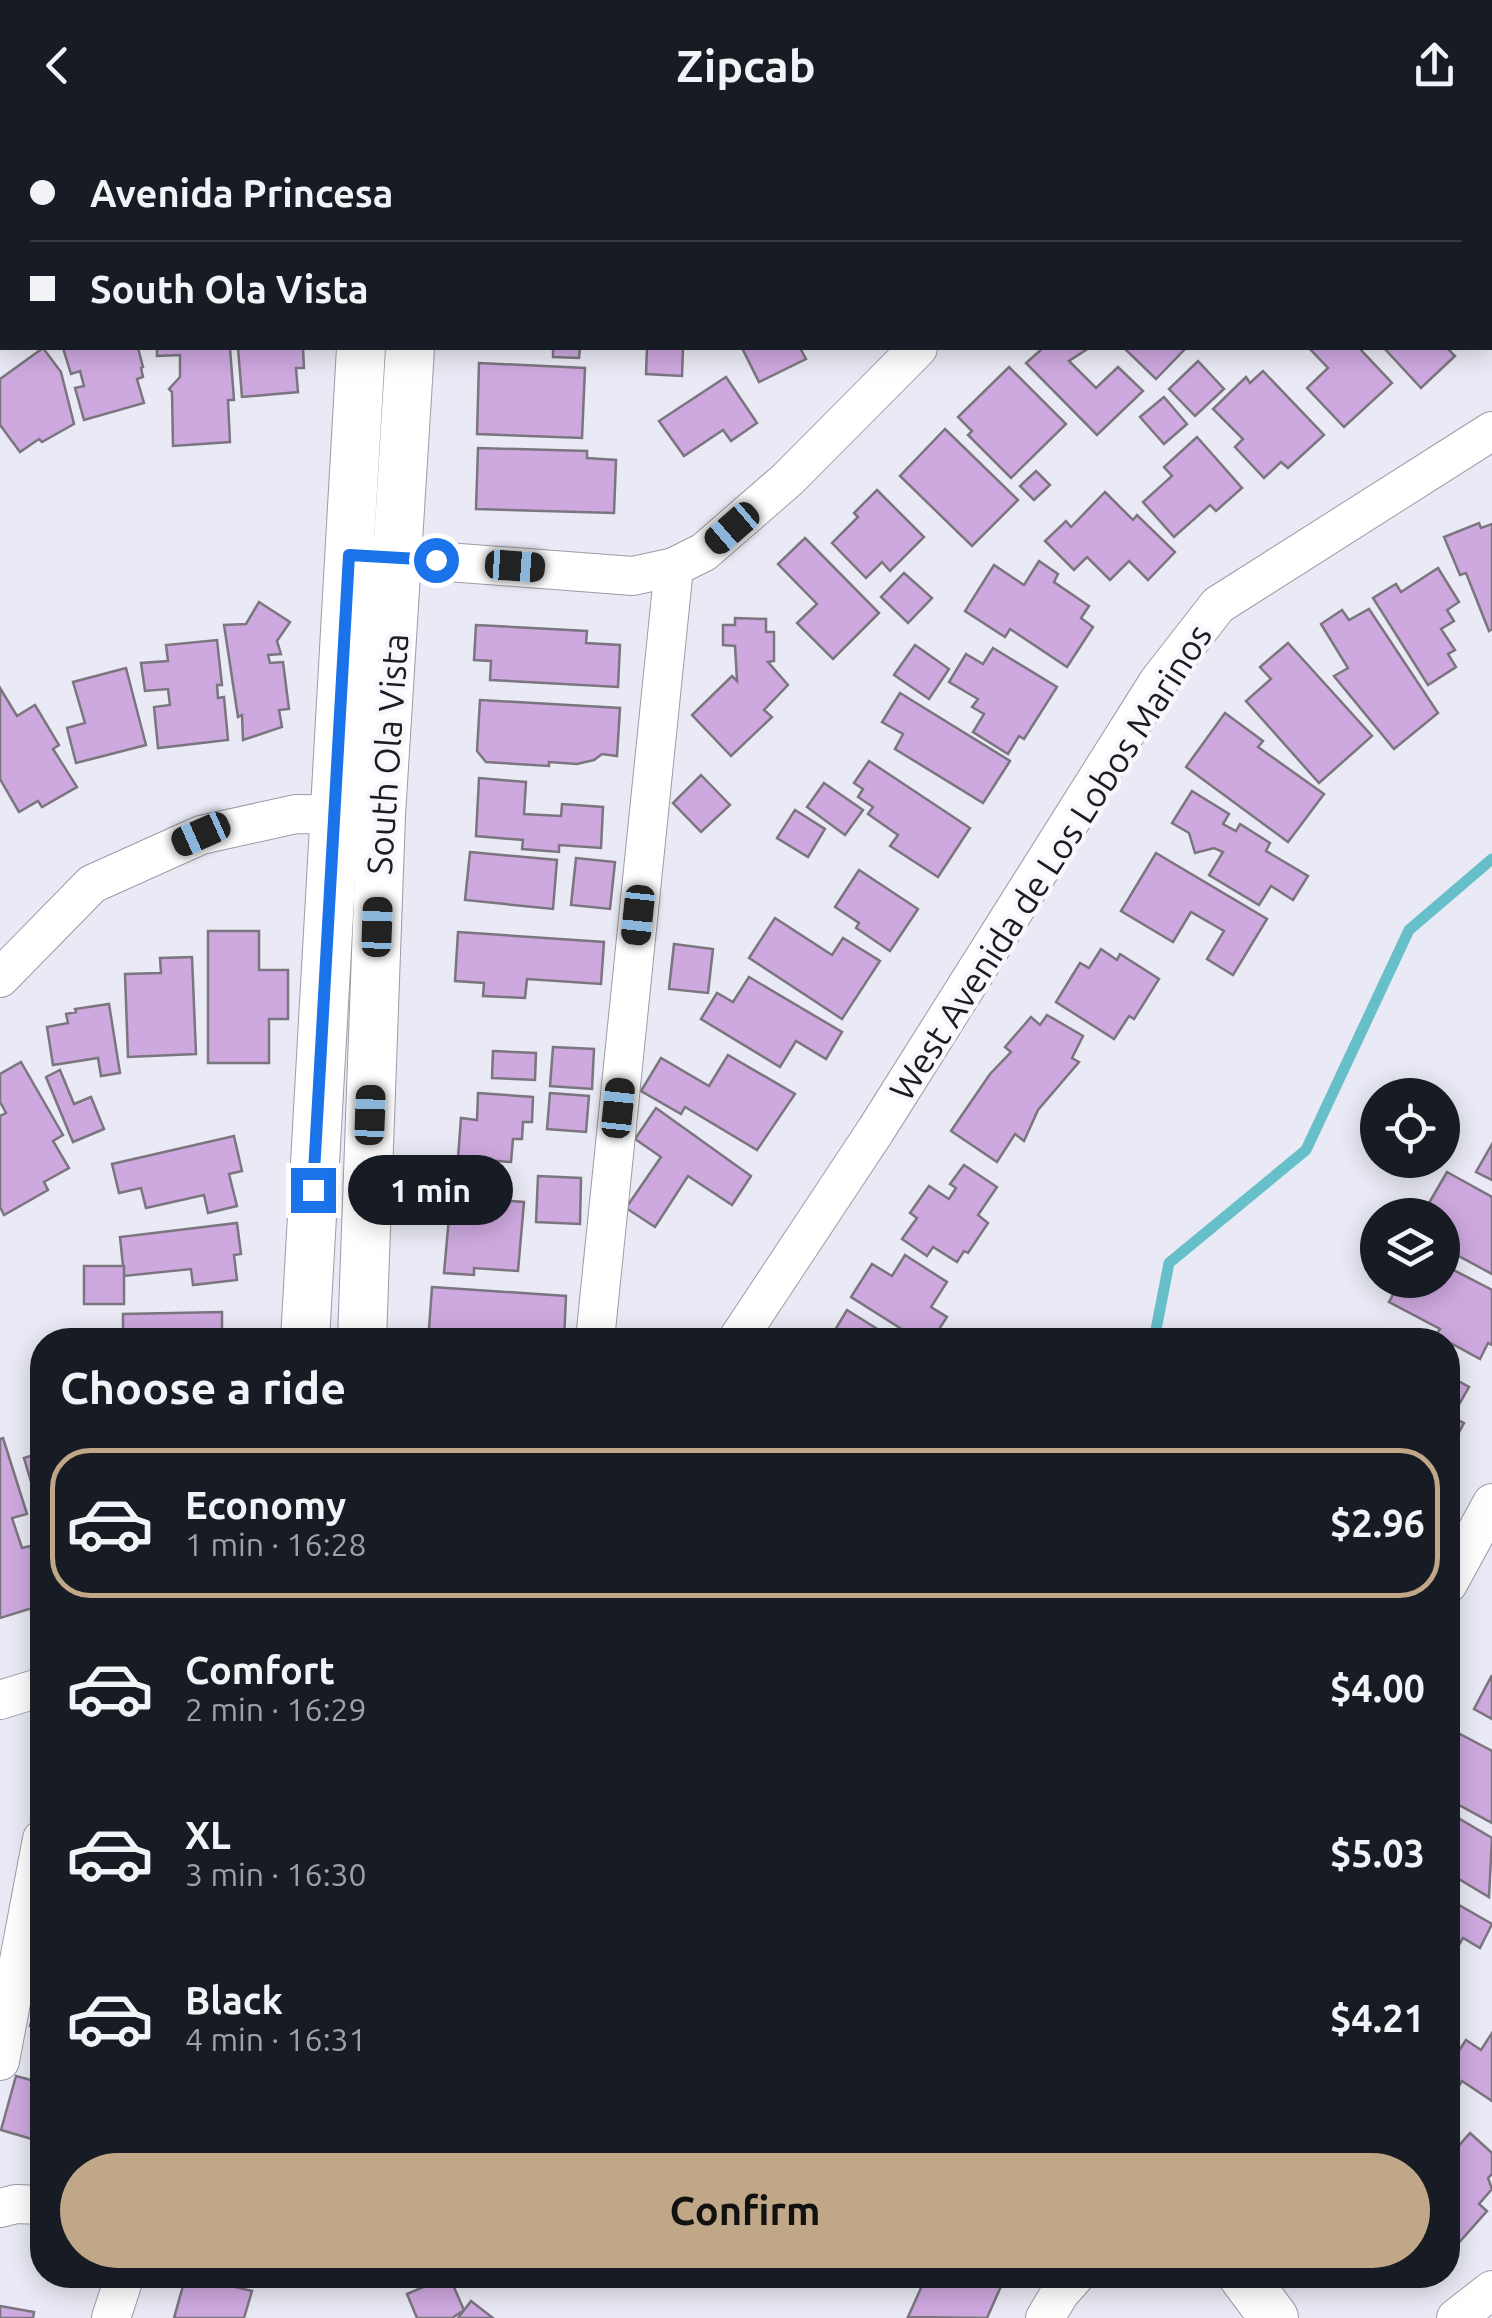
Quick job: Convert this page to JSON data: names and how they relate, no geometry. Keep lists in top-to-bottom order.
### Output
{
  "streets": {
    "main road": ["South Ola Vista"],
    "street": ["West Avenida de Los Lobos Marinos"]
  },
  "page": {
    "header": "Zipcab",
    "banner": ["Avenida Princesa", "South Ola Vista"],
    "bubble": "1 min",
    "heading": "Choose a ride",
    "list": [
      {
        "name": "Economy",
        "note": "1 min · 16:28",
        "value": "$2.96"
      },
      {
        "name": "Comfort",
        "note": "2 min · 16:29",
        "value": "$4.00"
      },
      {
        "name": "XL",
        "note": "3 min · 16:30",
        "value": "$5.03"
      },
      {
        "name": "Black",
        "note": "4 min · 16:31",
        "value": "$4.21"
      }
    ],
    "buttons": "Confirm"
  }
}
